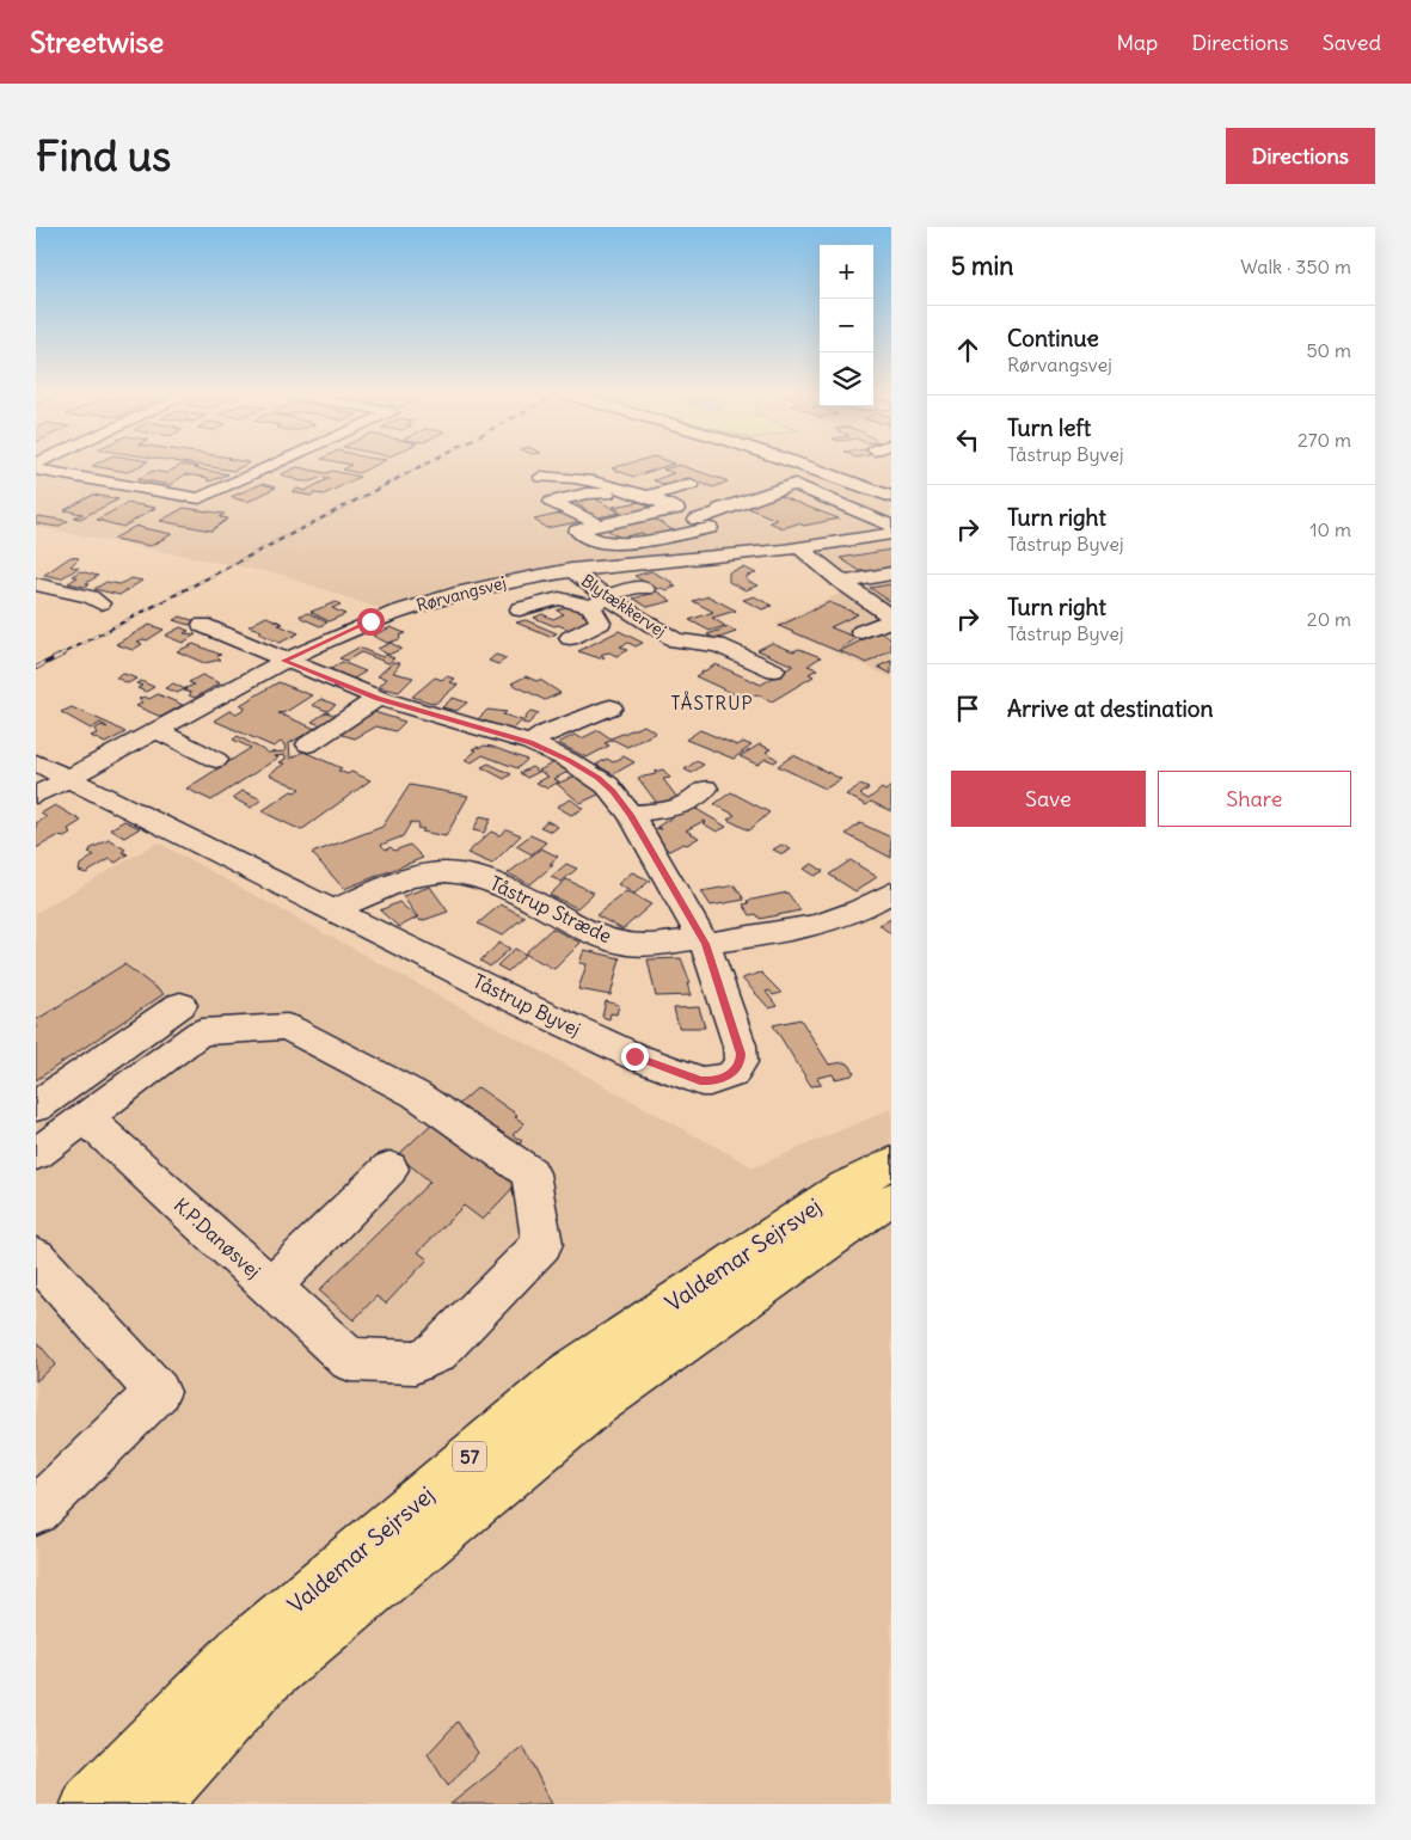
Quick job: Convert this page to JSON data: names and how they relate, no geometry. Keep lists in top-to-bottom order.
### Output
{
  "streets": {
    "main road": ["Valdemar Sejrsvej", "57"],
    "street": [
      "Rørvangsvej",
      "Blytækkervej",
      "Tåstrup Stræde",
      "Tåstrup Byvej",
      "K.P.Danøsvej"
    ]
  },
  "crossings": [
    ["Rørvangsvej", "Blytækkervej"],
    ["Rørvangsvej", "Tåstrup Byvej"],
    ["Tåstrup Stræde", "Tåstrup Byvej"]
  ],
  "districts": ["TÅSTRUP"],
  "page": {
    "header": "Streetwise",
    "nav": ["Map", "Directions", "Saved"],
    "buttons": [
      "Directions",
      ["Save", "Share"]
    ],
    "title": "Find us",
    "heading": ["5 min", "Walk · 350 m"],
    "map_buttons": ["+", "−"],
    "list": [
      ["Continue", "Rørvangsvej", "50 m"],
      ["Turn left", "Tåstrup Byvej", "270 m"],
      ["Turn right", "Tåstrup Byvej", "10 m"],
      ["Turn right", "Tåstrup Byvej", "20 m"],
      "Arrive at destination"
    ]
  }
}
